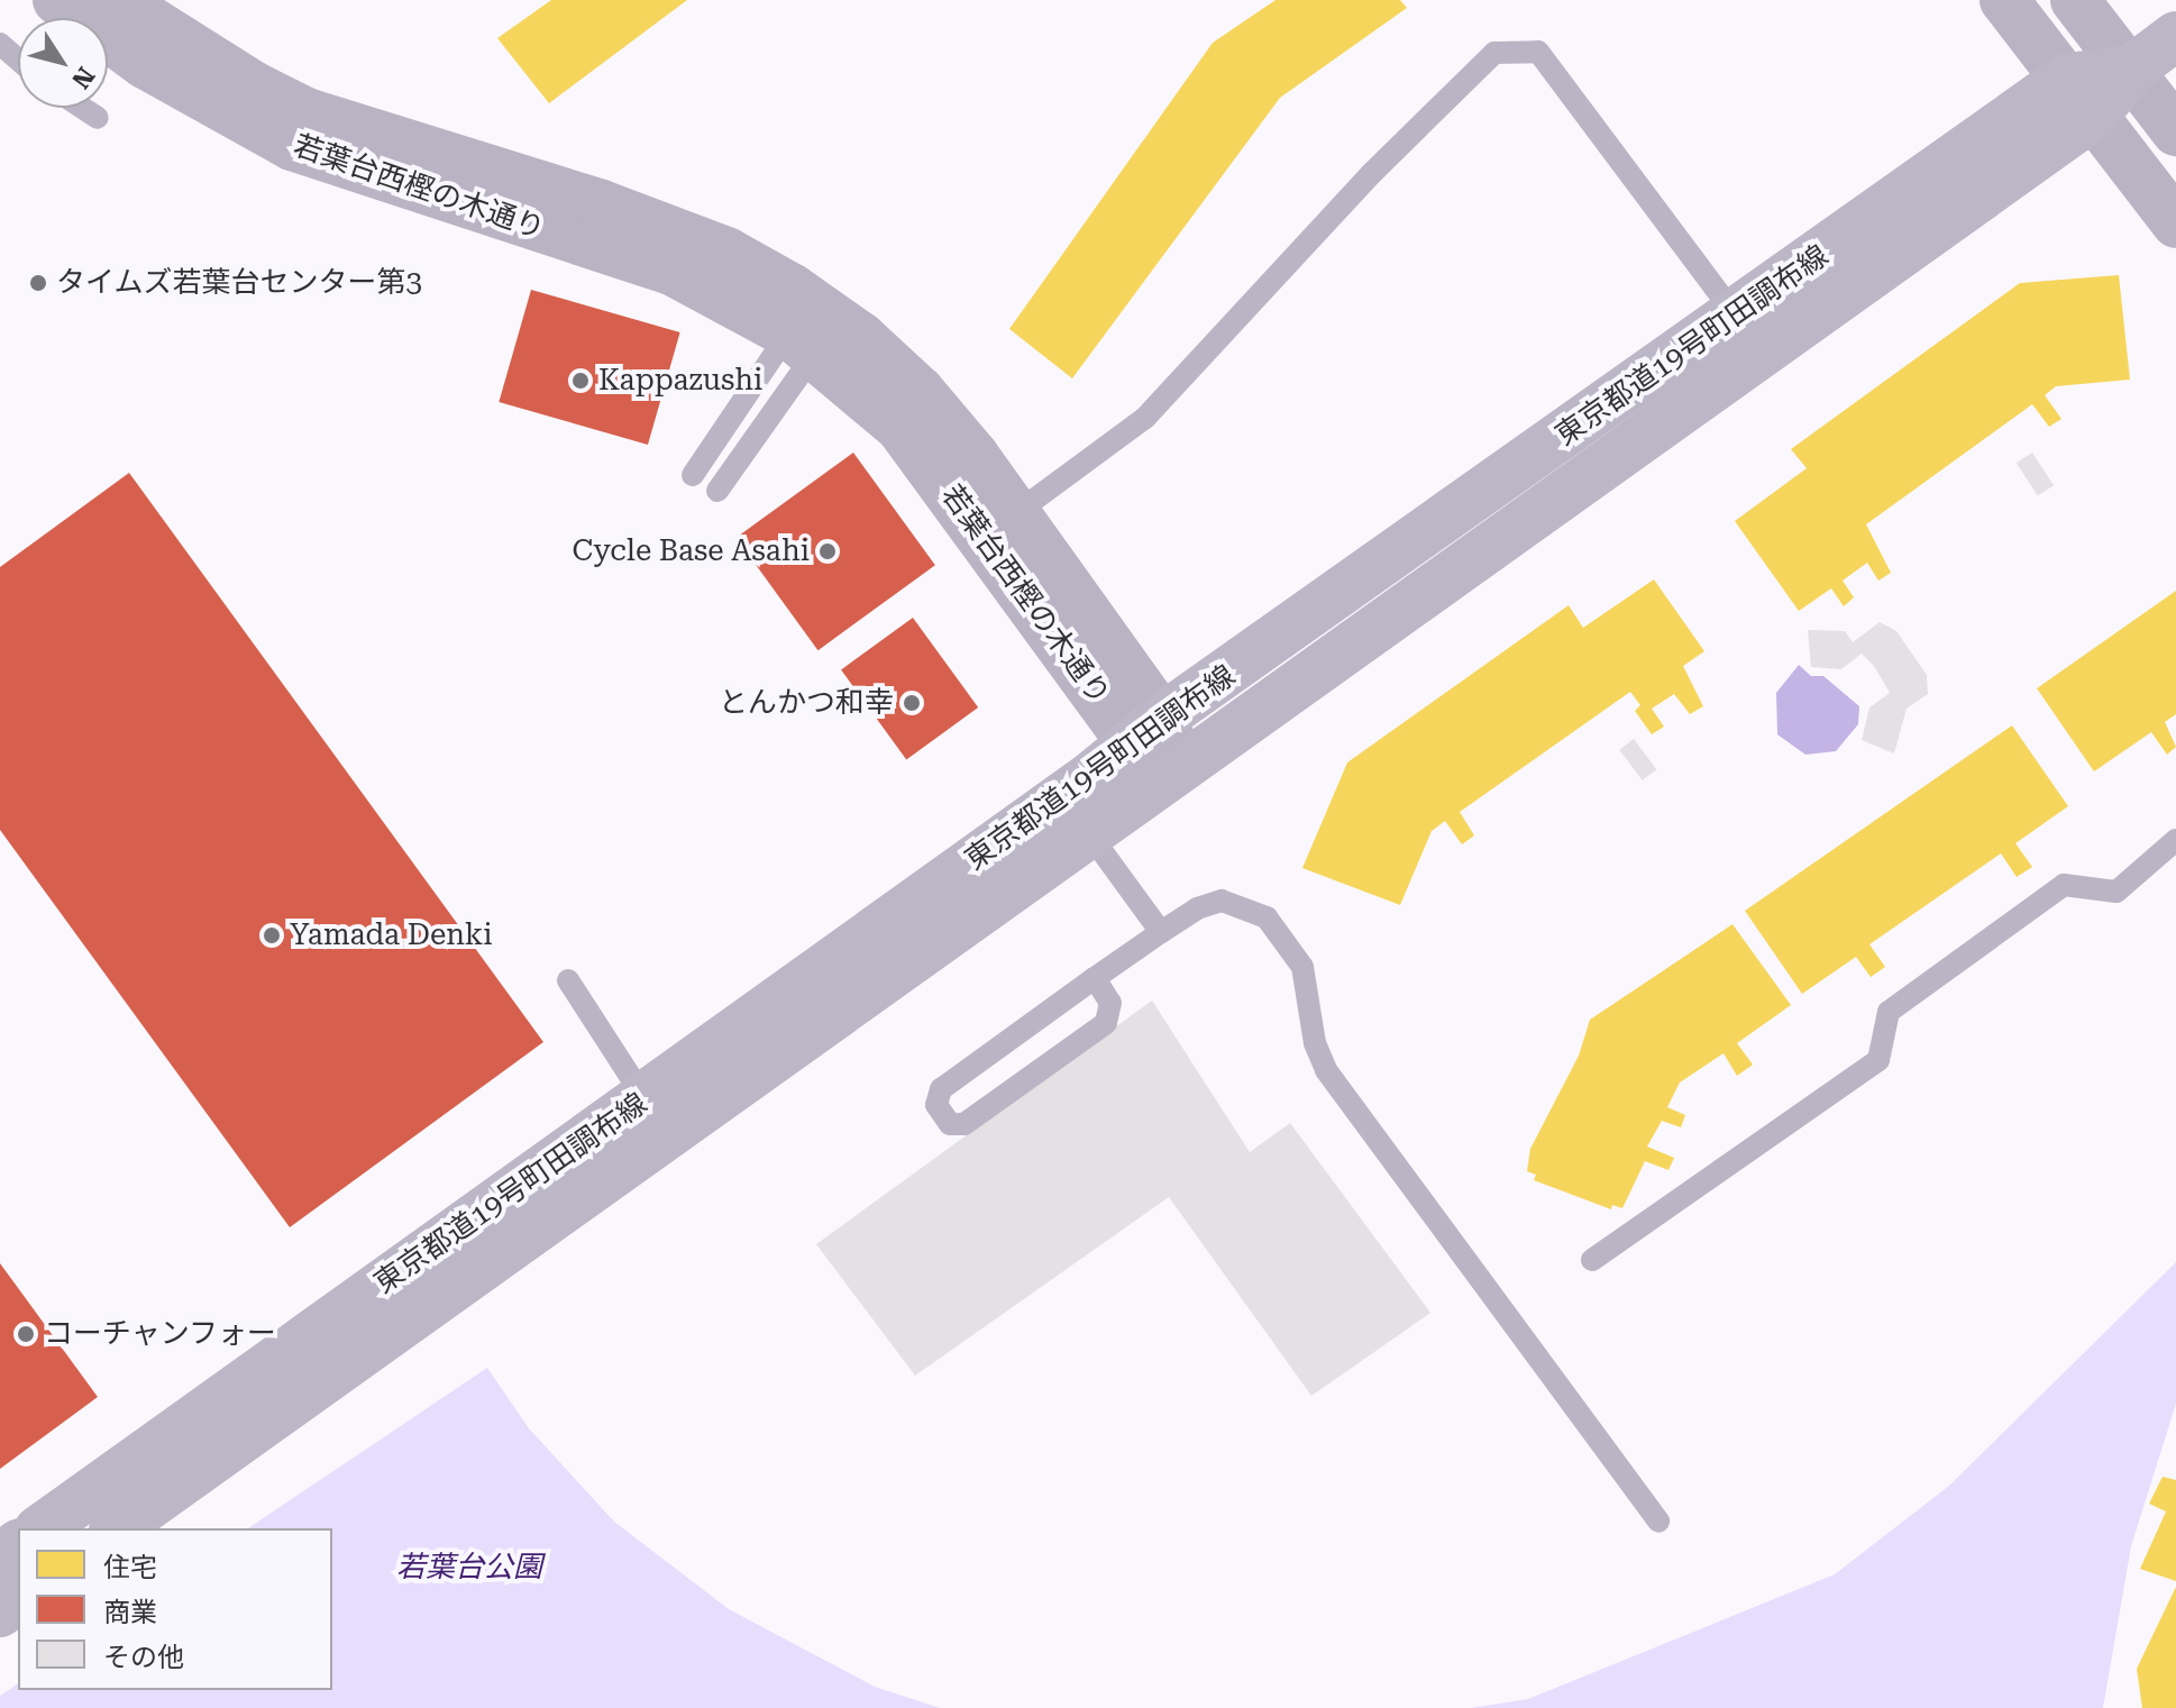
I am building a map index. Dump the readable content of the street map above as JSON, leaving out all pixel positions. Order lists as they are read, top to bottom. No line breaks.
{"streets":{"main road":["東京都道19号町田調布線"],"street":["若葉台西樫の木通り"]},"crossings":[["若葉台西樫の木通り","東京都道19号町田調布線"]],"parks":["若葉台公園"],"places":["タイムズ若葉台センター第3","Kappazushi","Cycle Base Asahi","とんかつ和幸","Yamada Denki","コーチャンフォー"],"legend":["住宅","商業","その他"],"north":"bottom right"}
